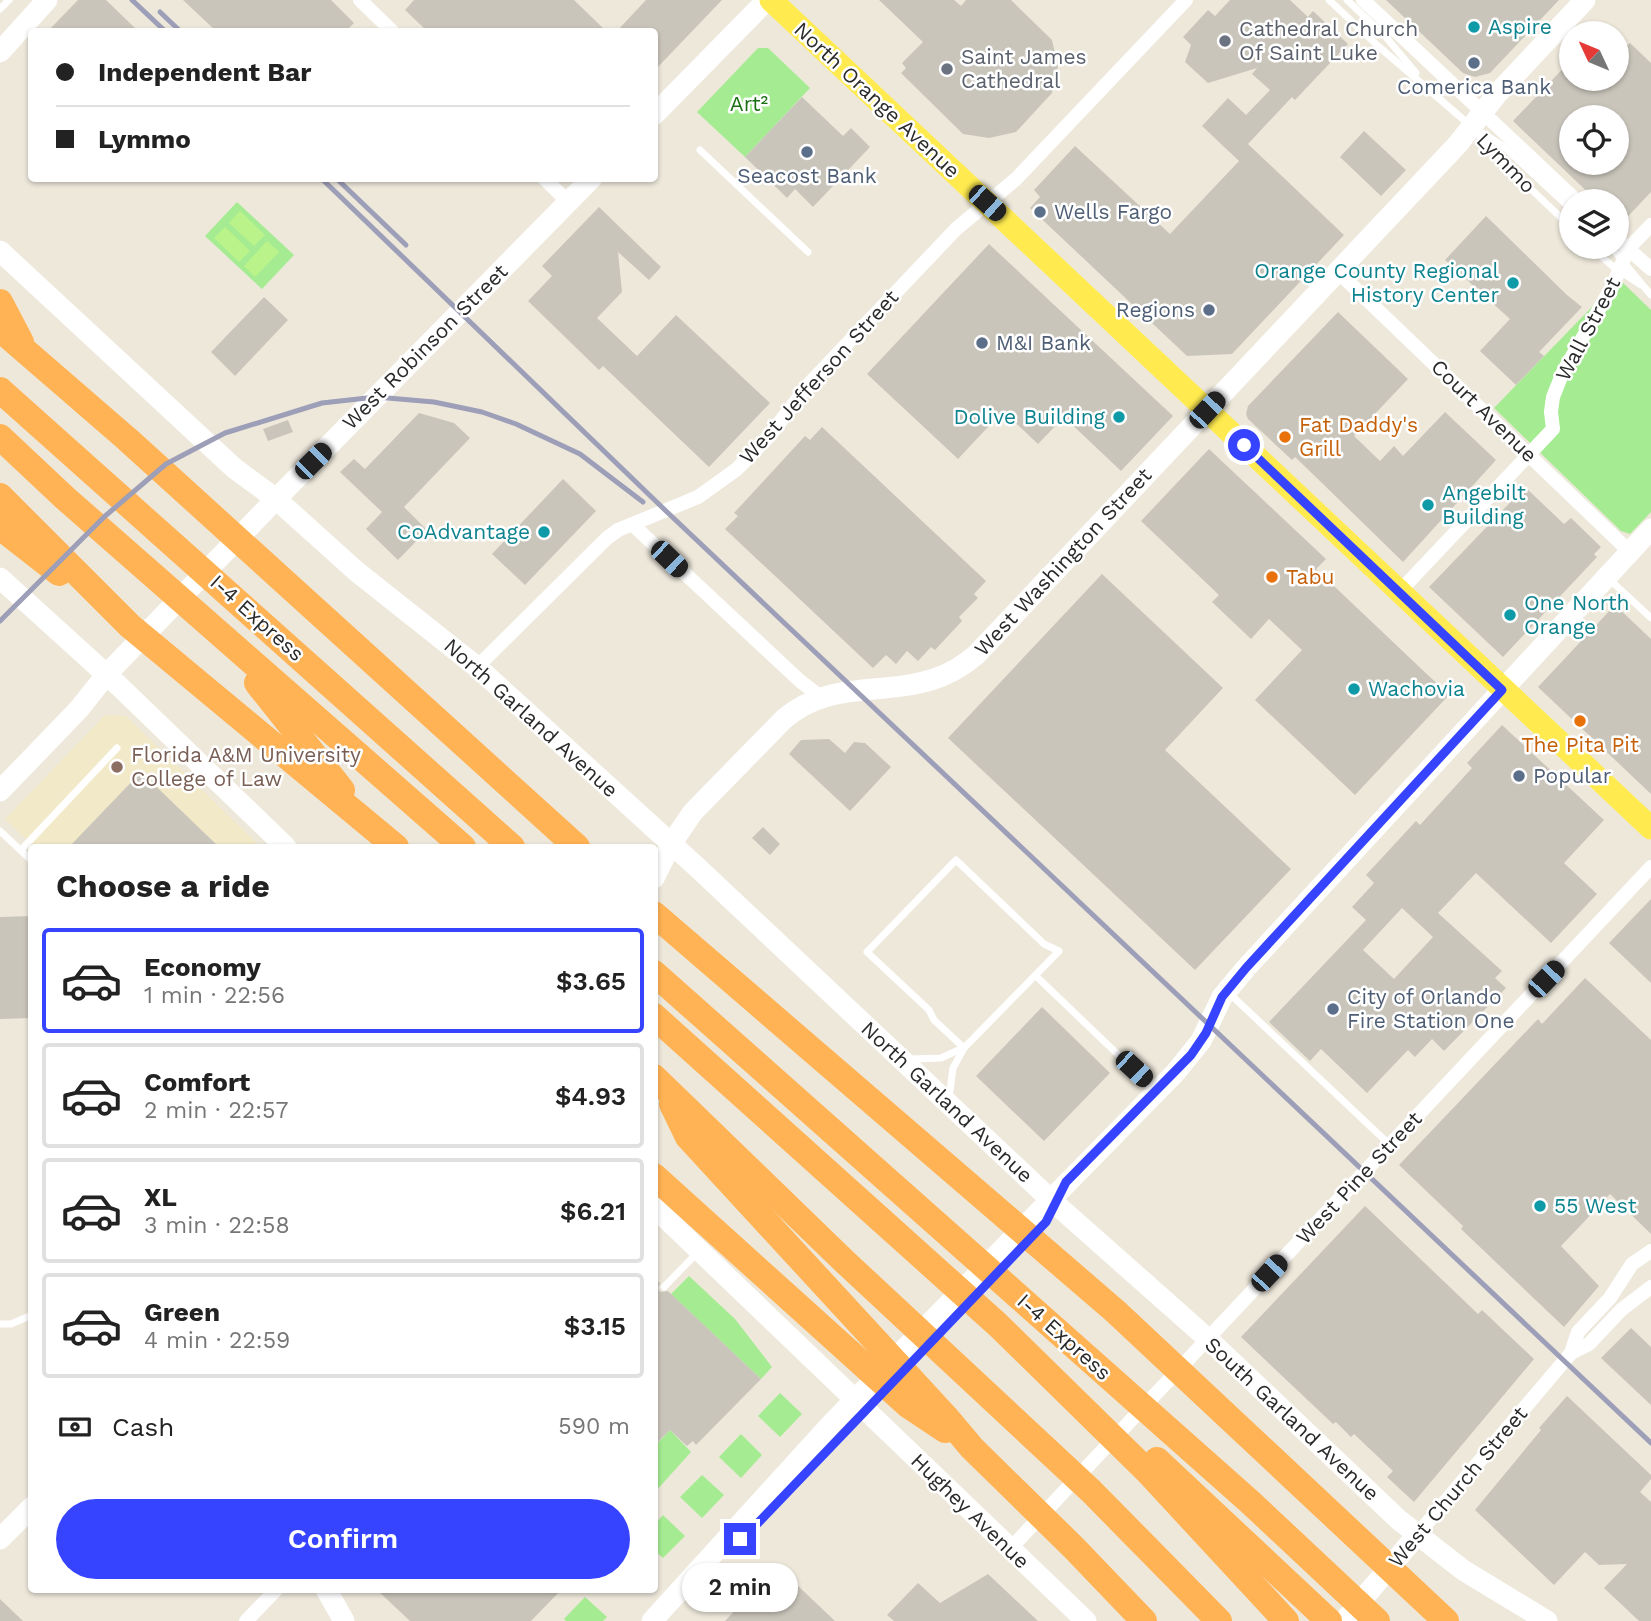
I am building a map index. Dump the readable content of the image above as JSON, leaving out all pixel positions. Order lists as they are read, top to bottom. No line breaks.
{"streets":{"highway":["I-4 Express"],"main road":["North Orange Avenue"],"street":["Wall Street","West Robinson Street","West Jefferson Street","Court Avenue","West Washington Street","North Garland Avenue","West Pine Street","South Garland Avenue","West Church Street","Hughey Avenue"],"lane":["Lymmo"]},"crossings":[["North Orange Avenue","Wall Street"],["North Orange Avenue","West Jefferson Street"],["North Orange Avenue","West Washington Street"],["Lymmo","West Washington Street"],["Wall Street","Court Avenue"],["West Robinson Street","North Garland Avenue"],["West Jefferson Street","North Garland Avenue"],["Court Avenue","West Washington Street"],["West Washington Street","North Garland Avenue"],["North Garland Avenue","South Garland Avenue"],["West Pine Street","South Garland Avenue"],["West Pine Street","Hughey Avenue"],["South Garland Avenue","West Church Street"]],"parks":["Art²"],"places":["Aspire","Cathedral Church Of Saint Luke","Comerica Bank","Saint James Cathedral","Seacost Bank","Wells Fargo","Orange County Regional History Center","Regions","M&I Bank","Dolive Building","Fat Daddy's Grill","Angebilt Building","CoAdvantage","Tabu","One North Orange","Wachovia","The Pita Pit","Florida A&M University College of Law","Popular","City of Orlando Fire Station One","55 West"],"north":"top left","page":{"banner":["Independent Bar","Lymmo"],"heading":"Choose a ride","list":[{"name":"Economy","note":"1 min · 22:56","value":"$3.65"},{"name":"Comfort","note":"2 min · 22:57","value":"$4.93"},{"name":"XL","note":"3 min · 22:58","value":"$6.21"},{"name":"Green","note":"4 min · 22:59","value":"$3.15"}],"pay":["Cash","590 m"],"buttons":"Confirm","bubble":"2 min"}}
